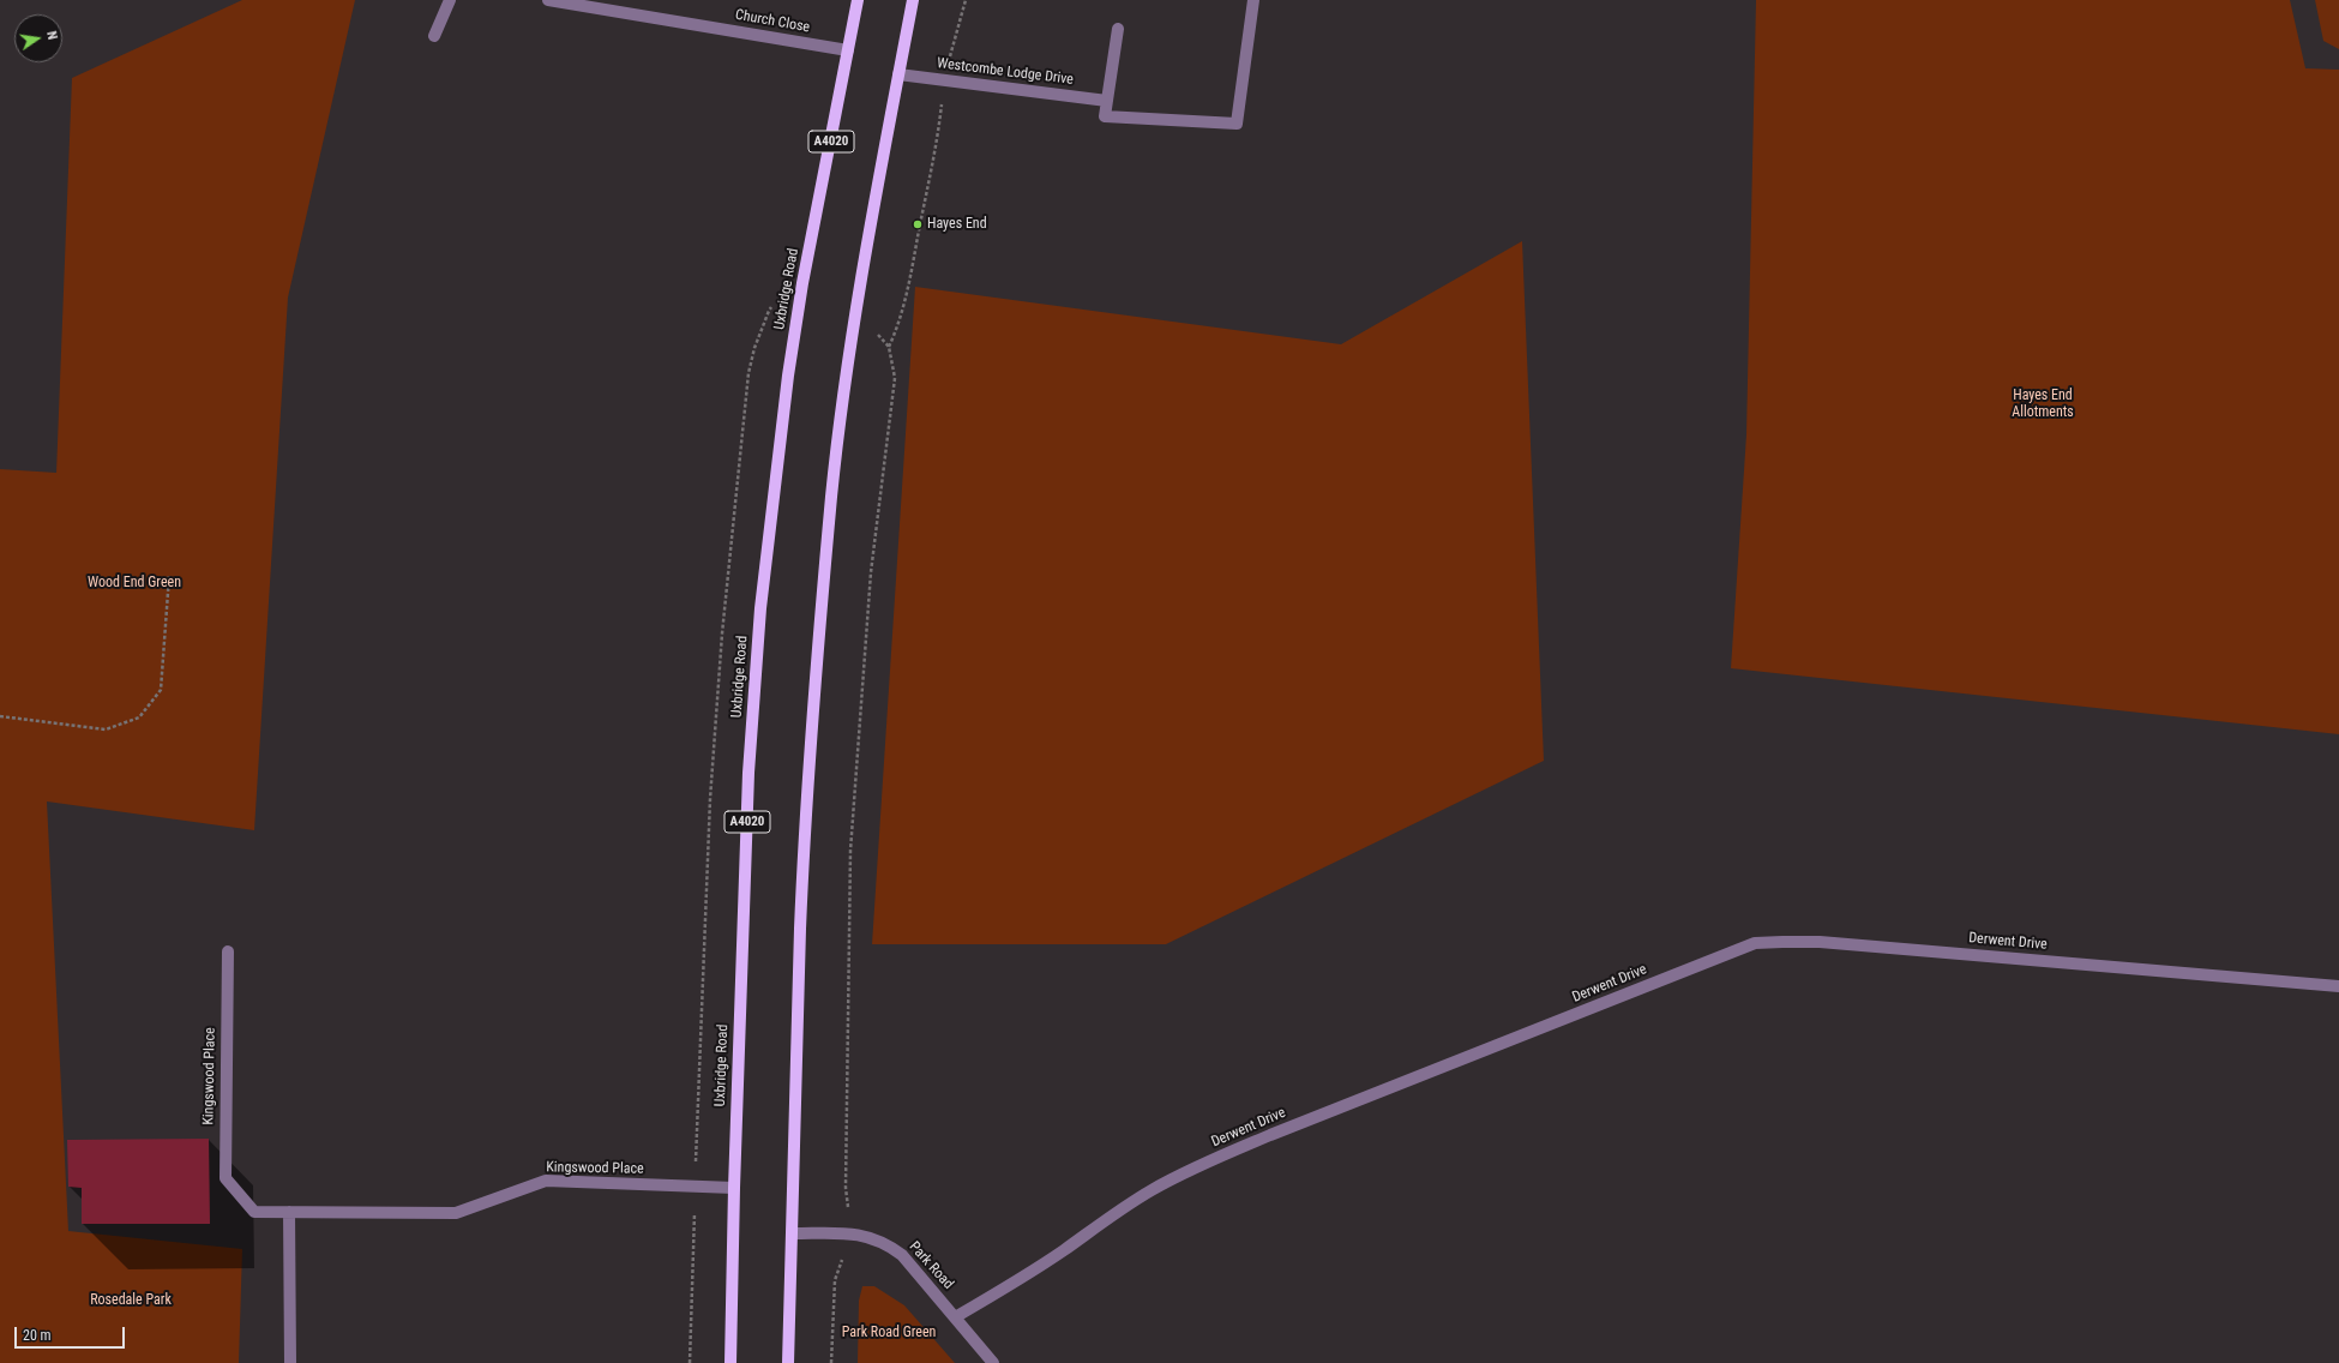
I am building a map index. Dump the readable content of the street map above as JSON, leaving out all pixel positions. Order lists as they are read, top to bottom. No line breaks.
{"streets":{"main road":["A4020","Uxbridge Road"],"street":["Church Close","Westcombe Lodge Drive","Derwent Drive","Kingswood Place","Park Road"]},"crossings":[["Church Close","Uxbridge Road"],["Uxbridge Road","Kingswood Place"],["Derwent Drive","Park Road"]],"parks":["Hayes End Allotments","Wood End Green","Rosedale Park","Park Road Green"],"places":["Hayes End"],"scale_bar":"20 m","north":"right"}
